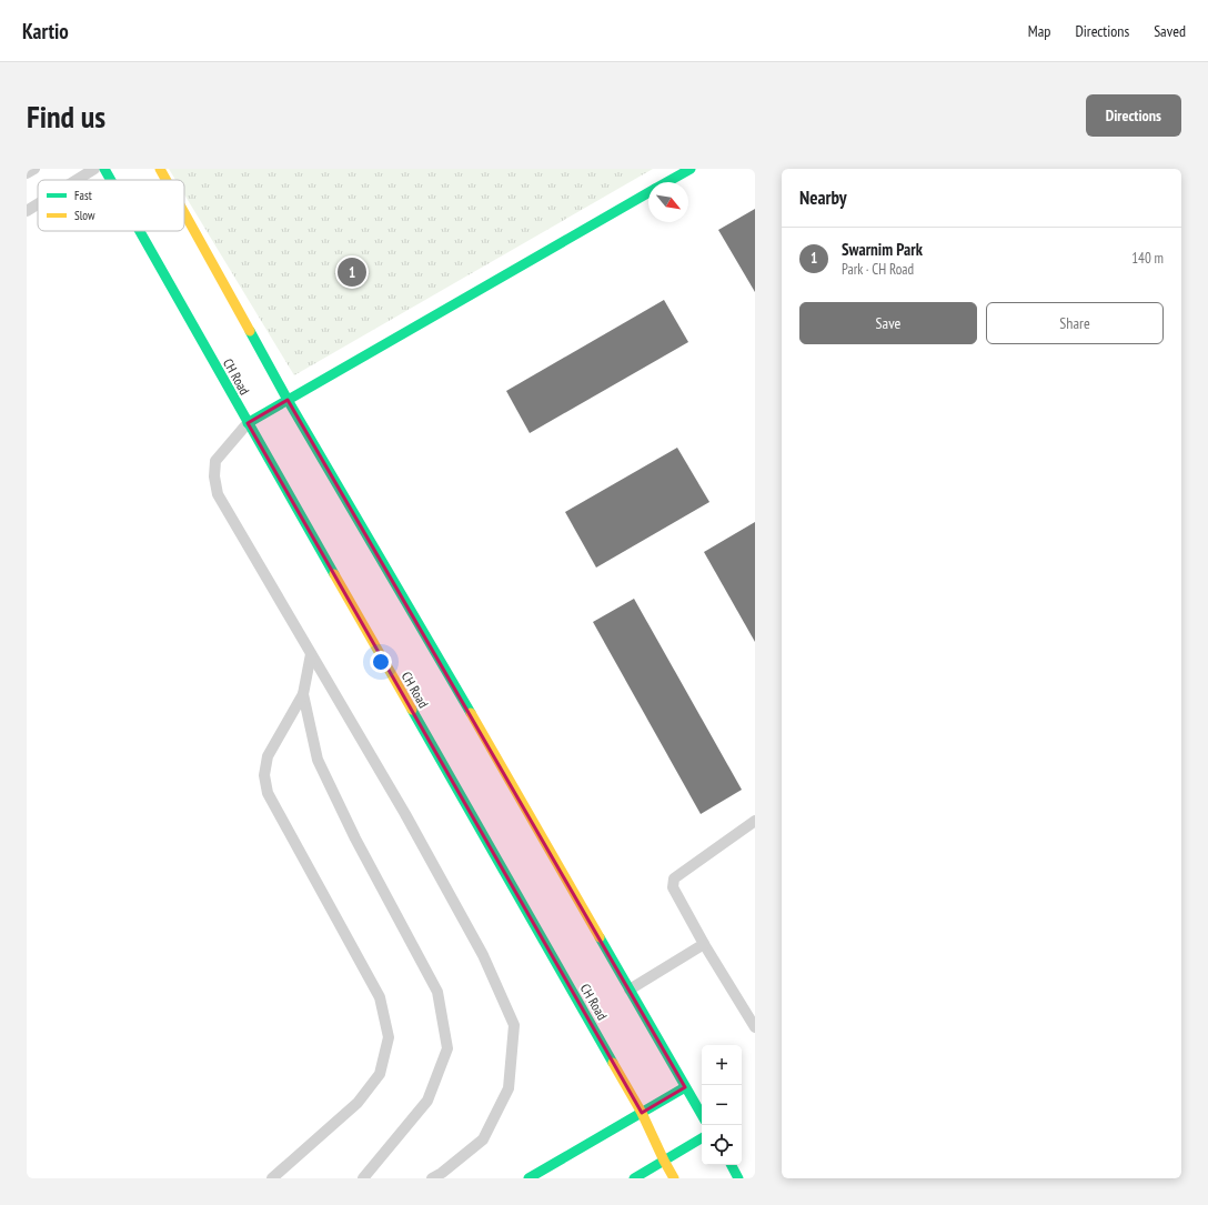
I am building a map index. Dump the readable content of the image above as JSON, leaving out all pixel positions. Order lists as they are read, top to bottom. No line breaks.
{"streets":{"street":["CH Road"]},"legend":["Fast","Slow"],"north":"bottom right","page":{"header":"Kartio","nav":["Map","Directions","Saved"],"buttons":["Directions",["Save","Share"]],"title":"Find us","heading":"Nearby","list":[{"mark":"1","name":"Swarnim Park","note":"Park · CH Road","value":"140 m"}],"pins":"1","map_buttons":["+","−"]}}
